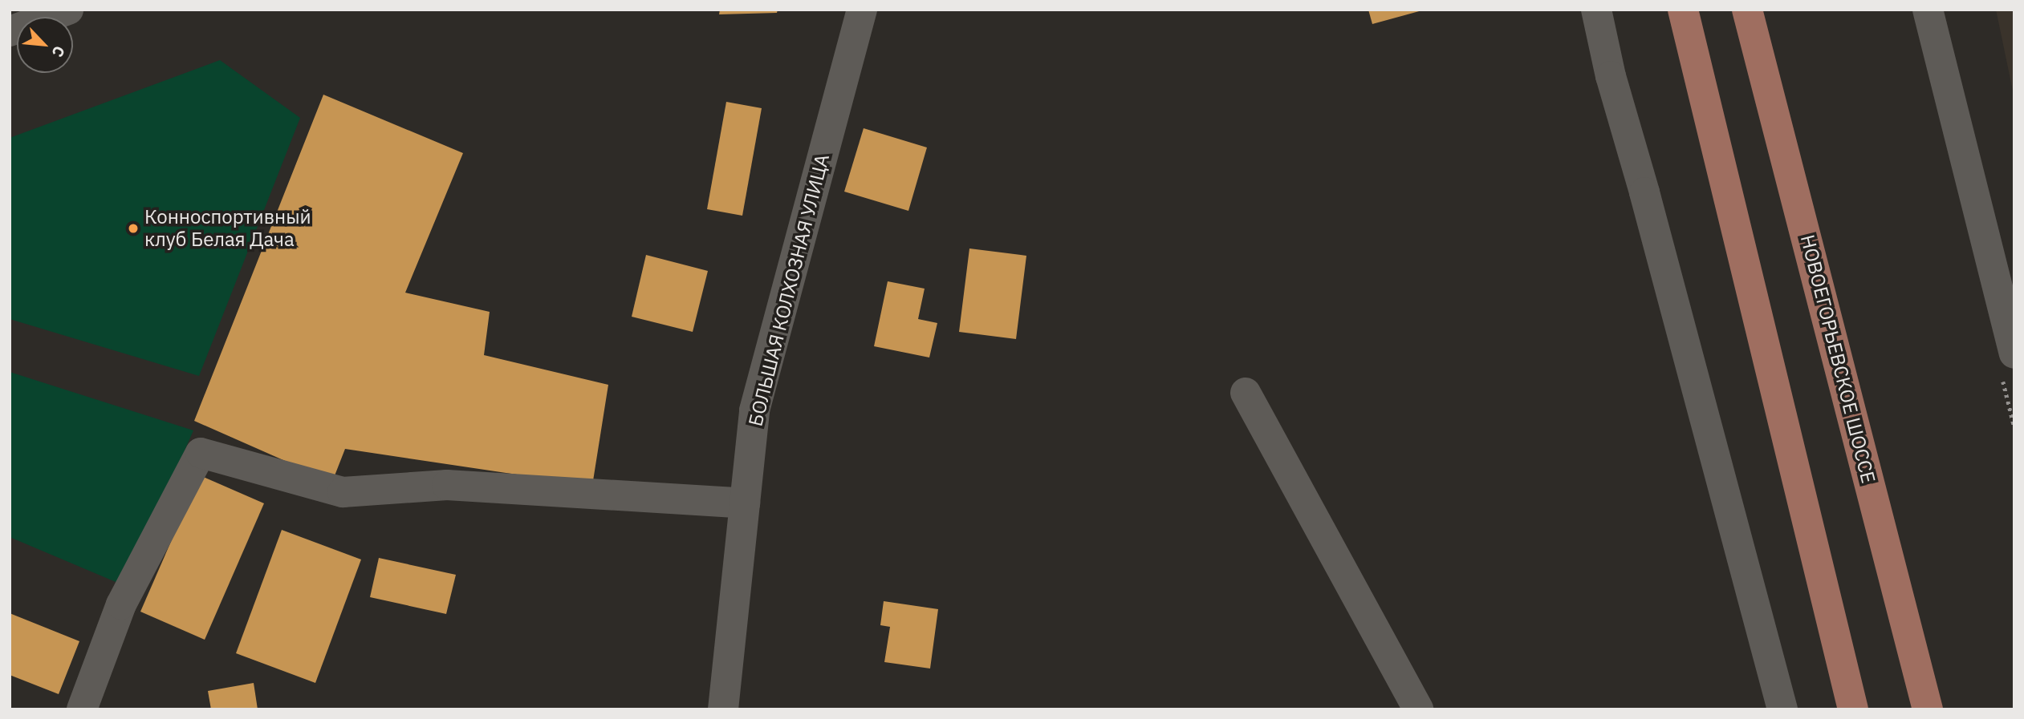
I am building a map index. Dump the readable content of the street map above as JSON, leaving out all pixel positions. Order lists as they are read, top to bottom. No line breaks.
{"streets":{"main road":["НОВОЕГОРЬЕВСКОЕ ШОССЕ"],"street":["БОЛЬШАЯ КОЛХОЗНАЯ УЛИЦА"]},"places":["Конноспортивный клуб Белая Дача"],"north":"bottom right"}
